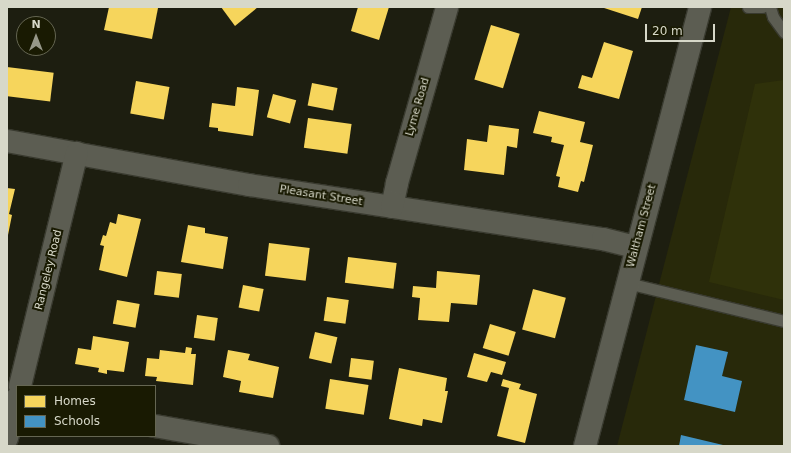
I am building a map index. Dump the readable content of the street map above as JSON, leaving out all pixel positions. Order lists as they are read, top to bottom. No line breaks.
{"streets":{"street":["Lyme Road","Pleasant Street","Waltham Street","Rangeley Road"]},"crossings":[["Lyme Road","Pleasant Street"],["Pleasant Street","Waltham Street"],["Pleasant Street","Rangeley Road"]],"legend":["Homes","Schools"],"scale_bar":"20 m","north":"top"}
